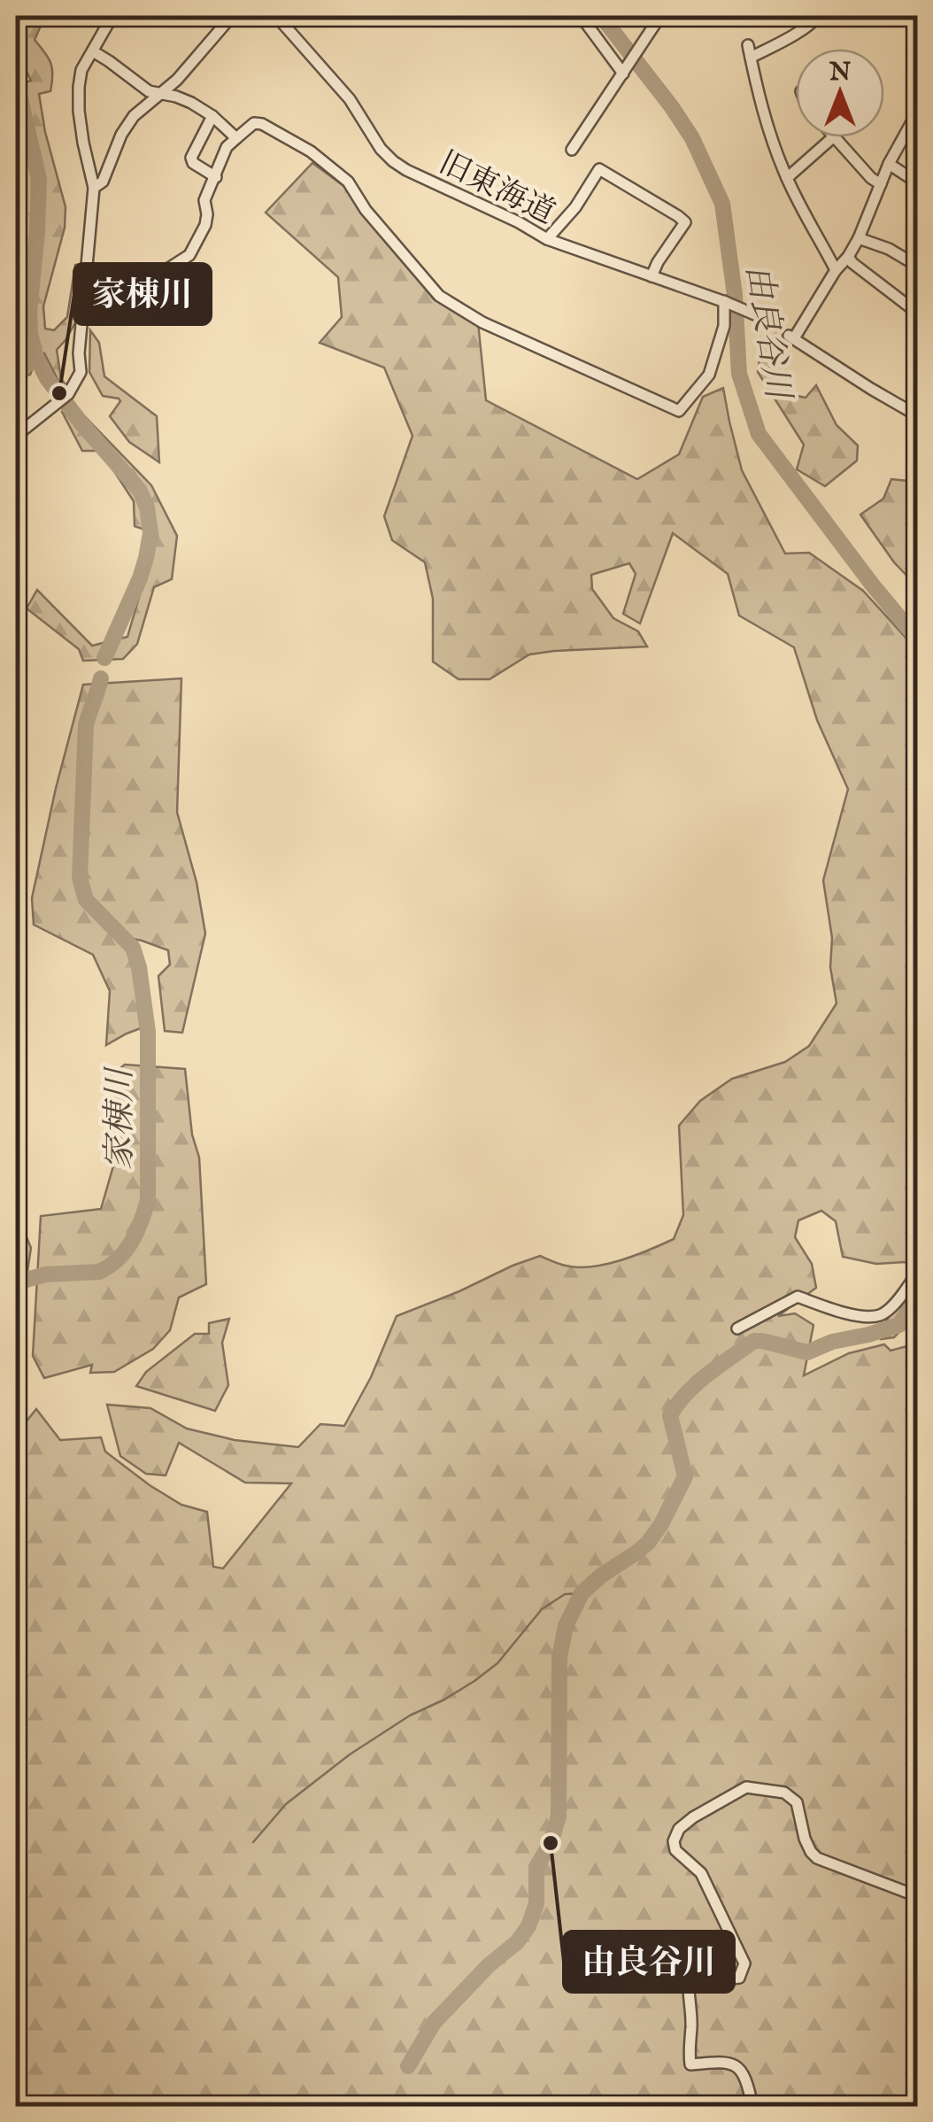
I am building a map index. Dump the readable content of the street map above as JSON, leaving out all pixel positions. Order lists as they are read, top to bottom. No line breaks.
{"streets":{"street":["旧東海道"]},"water":["由良谷川","家棟川"],"places":["家棟川","由良谷川"],"north":"top"}
